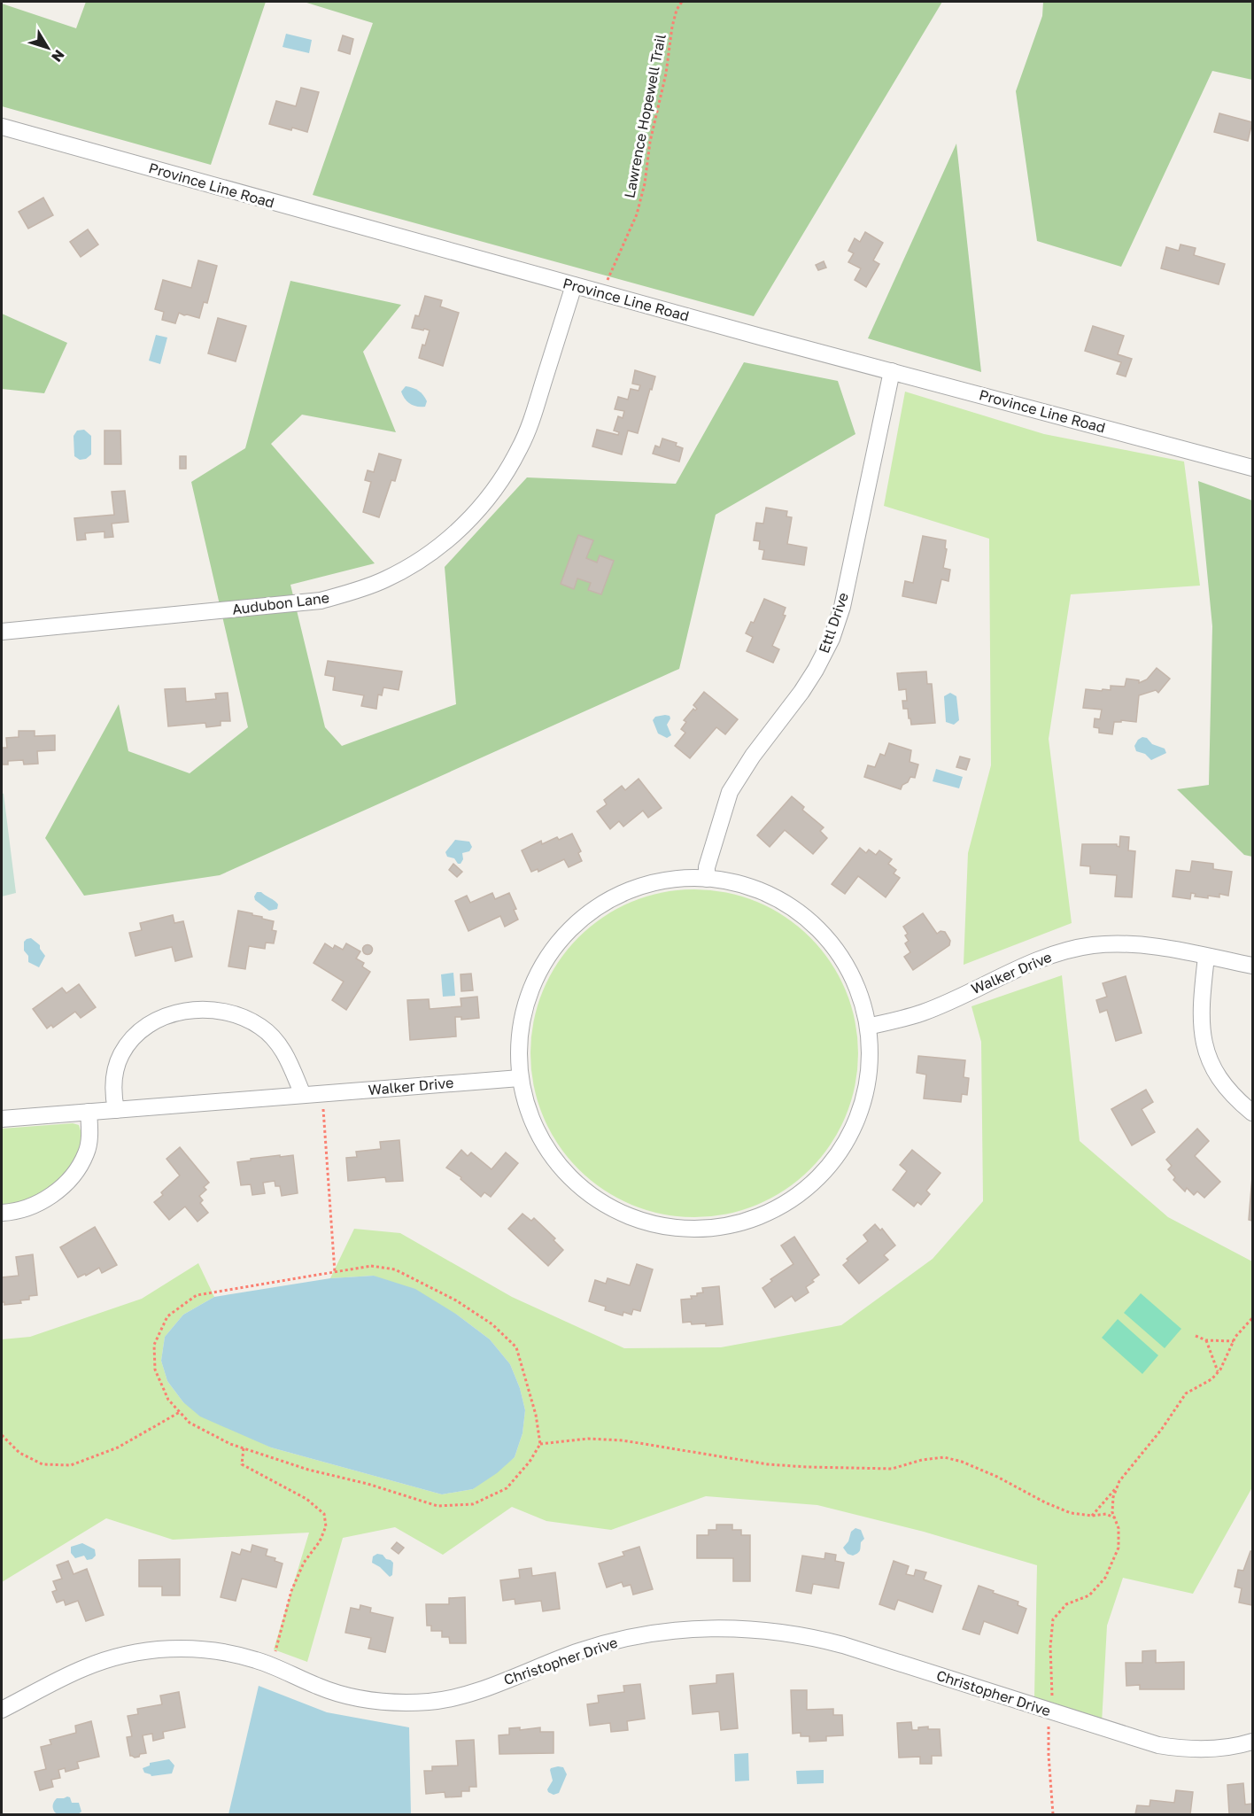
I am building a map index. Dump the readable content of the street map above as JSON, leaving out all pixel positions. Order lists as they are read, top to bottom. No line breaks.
{"streets":{"street":["Province Line Road","Audubon Lane","Ettl Drive","Walker Drive","Christopher Drive"],"path":["Lawrence Hopewell Trail"]},"crossings":[["Lawrence Hopewell Trail","Province Line Road"],["Province Line Road","Audubon Lane"],["Province Line Road","Ettl Drive"]],"north":"bottom right"}
